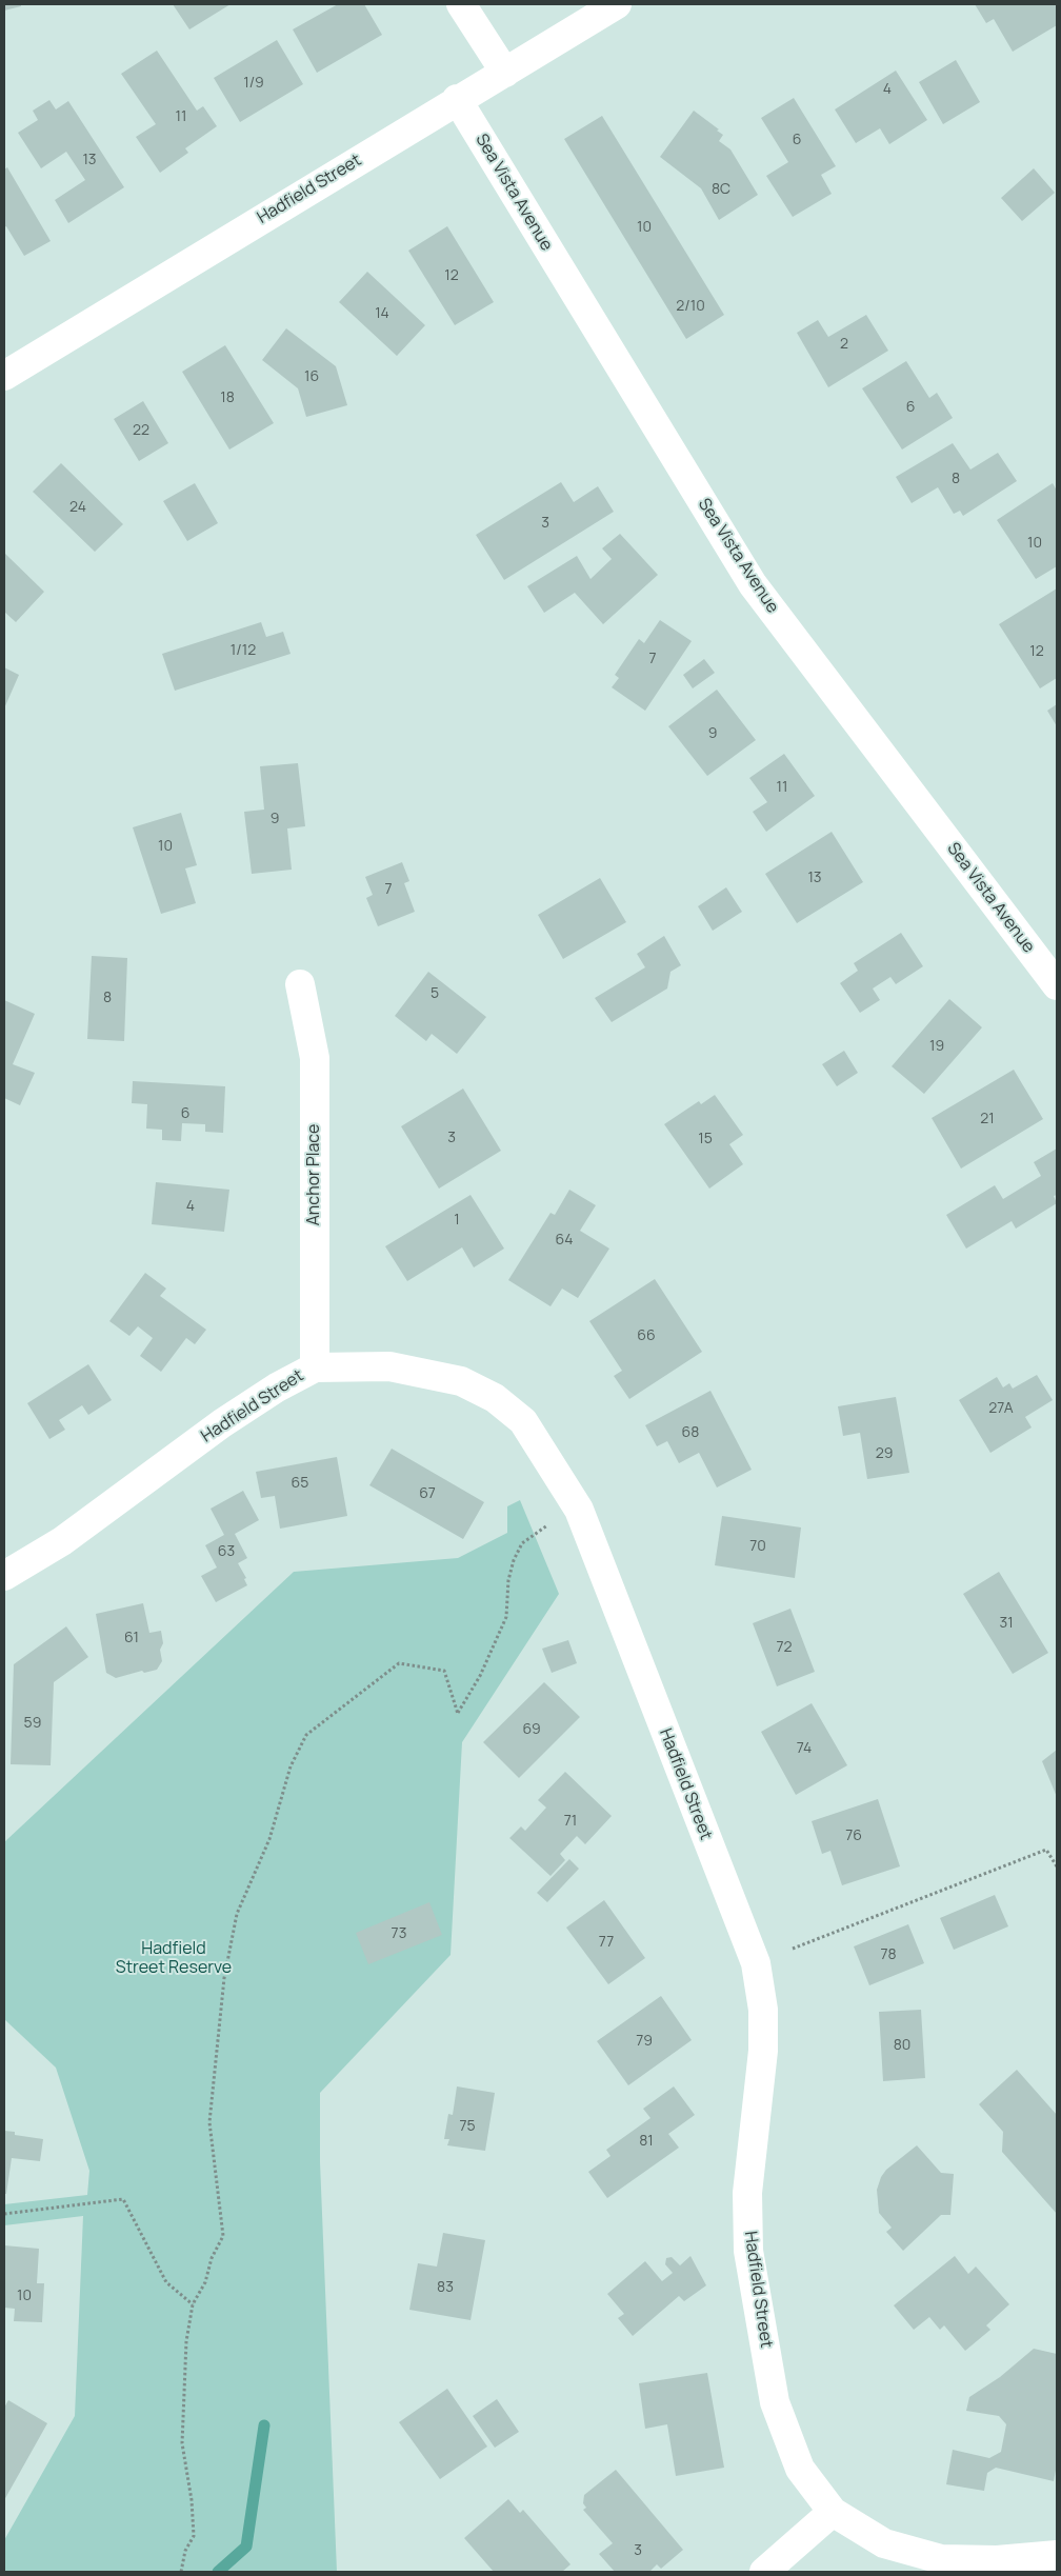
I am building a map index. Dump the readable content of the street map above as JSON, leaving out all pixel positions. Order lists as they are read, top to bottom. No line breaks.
{"streets":{"street":["Hadfield Street","Sea Vista Avenue","Anchor Place"]},"crossings":[["Hadfield Street","Sea Vista Avenue"],["Hadfield Street","Anchor Place"]],"parks":["Hadfield Street Reserve"],"house_numbers":["1/9","4","11","6","13","8C","10","12","2/10","14","2","16","18","6","22","8","24","3","10","1/12","12","7","9","11","9","10","13","7","5","8","19","6","21","3","15","4","1","64","66","27A","68","29","65","67","70","63","31","61","72","59","69","74","71","76","73","77","78","79","80","75","81","83","10","3"]}
